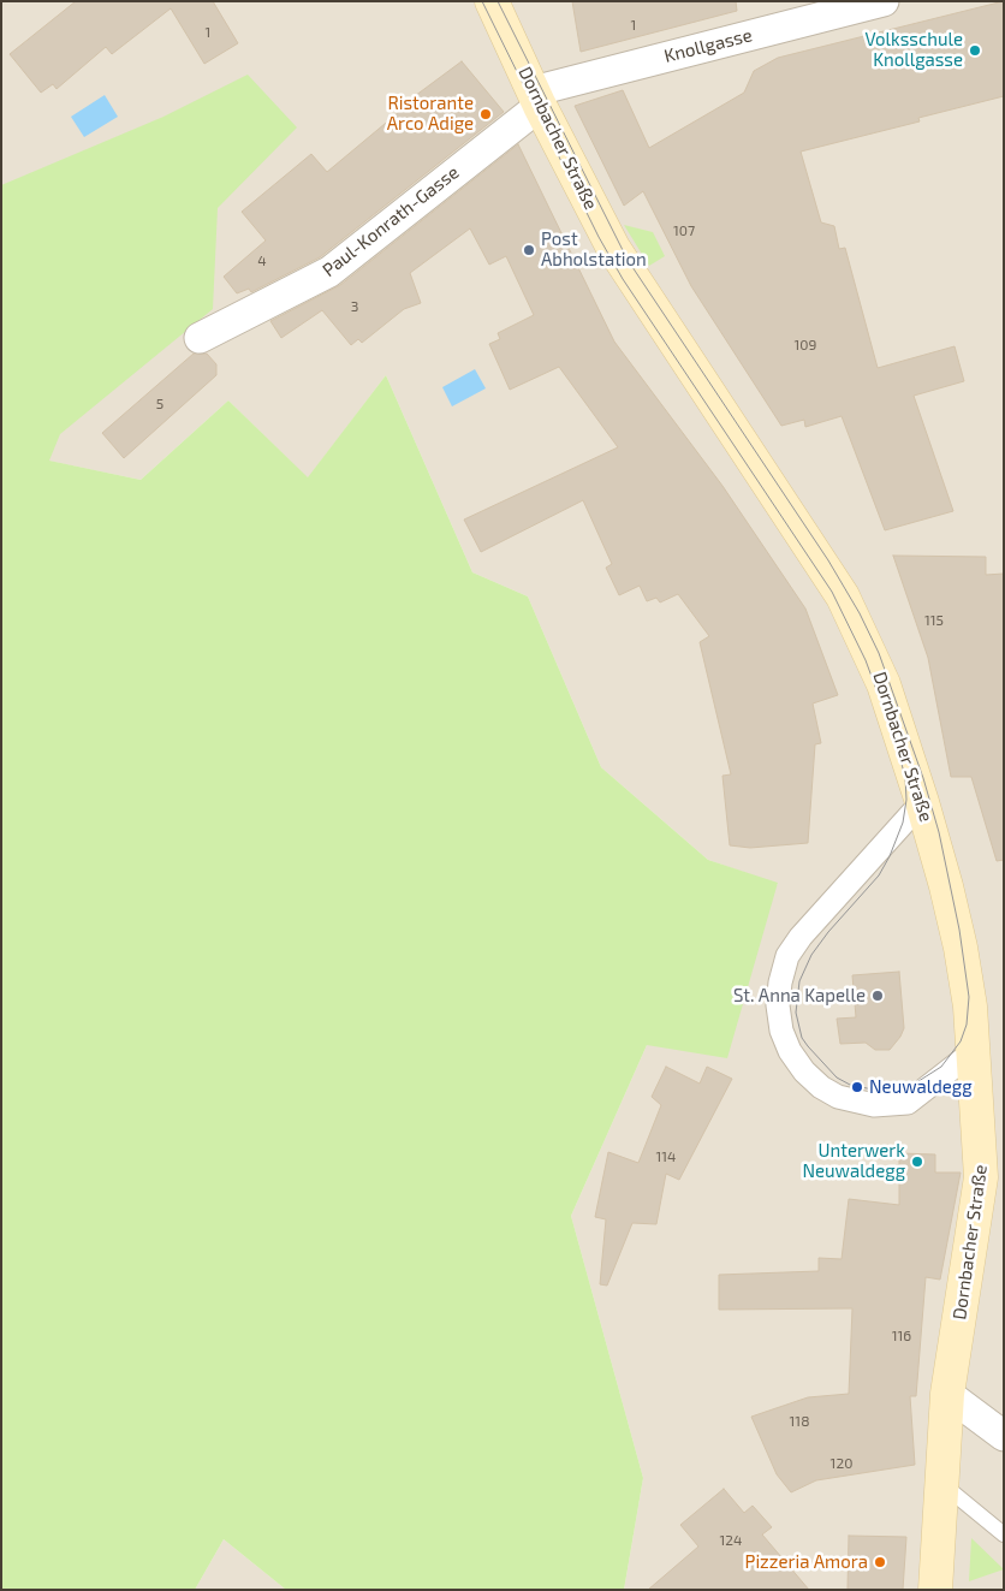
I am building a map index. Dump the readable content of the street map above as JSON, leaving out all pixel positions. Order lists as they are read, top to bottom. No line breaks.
{"streets":{"main road":["Dornbacher Straße"],"street":["Knollgasse","Paul-Konrath-Gasse"]},"crossings":[["Knollgasse","Dornbacher Straße"],["Knollgasse","Paul-Konrath-Gasse"],["Dornbacher Straße","Paul-Konrath-Gasse"]],"places":["Volksschule Knollgasse","Ristorante Arco Adige","Post Abholstation","St. Anna Kapelle","Neuwaldegg","Unterwerk Neuwaldegg","Pizzeria Amora"],"house_numbers":["1","1","107","4","3","109","5","115","114","116","118","120","124"]}
